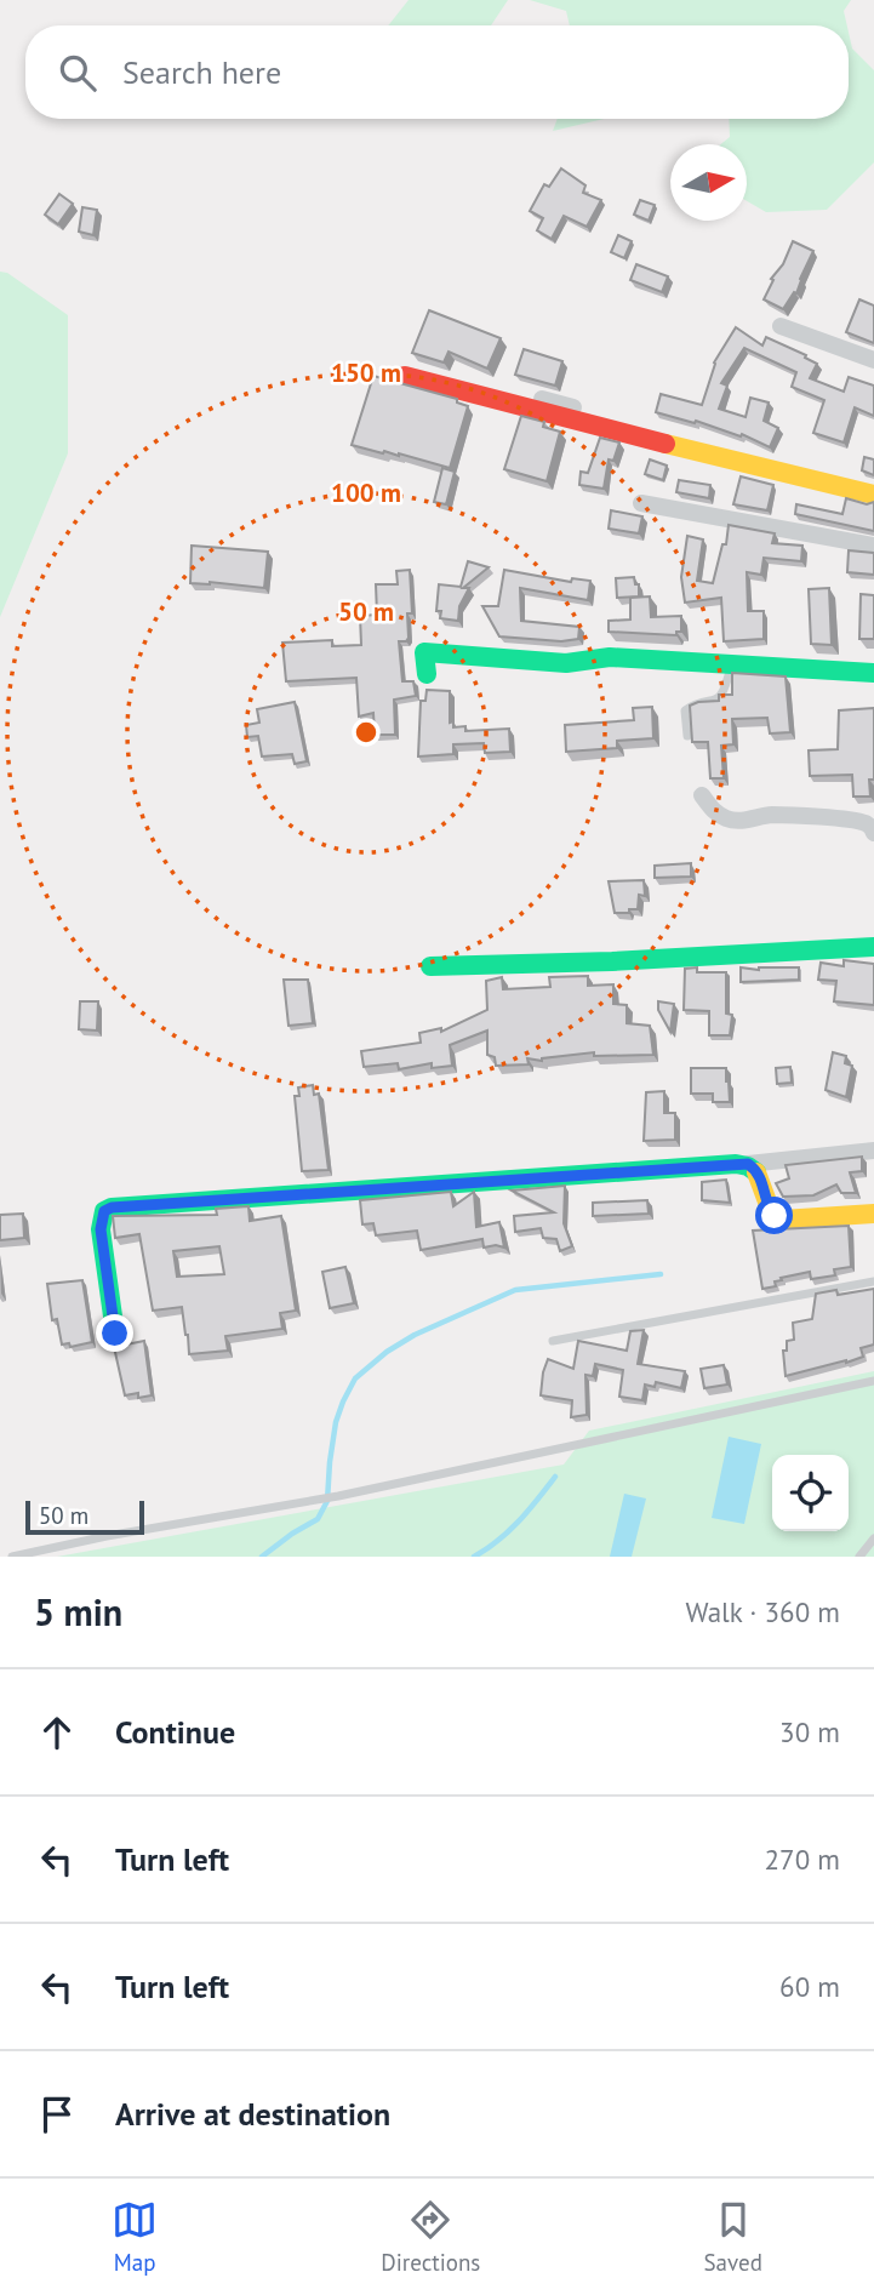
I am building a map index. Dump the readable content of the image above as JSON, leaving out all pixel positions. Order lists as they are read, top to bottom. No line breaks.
{"scale_bar":"50 m","north":"right","page":{"search":"Search here","scale":"50 m","heading":["5 min","Walk · 360 m"],"list":[["Continue","30 m"],["Turn left","270 m"],["Turn left","60 m"],"Arrive at destination"],"nav":["Map","Directions","Saved"]},"rings":["150 m","100 m","50 m"]}
